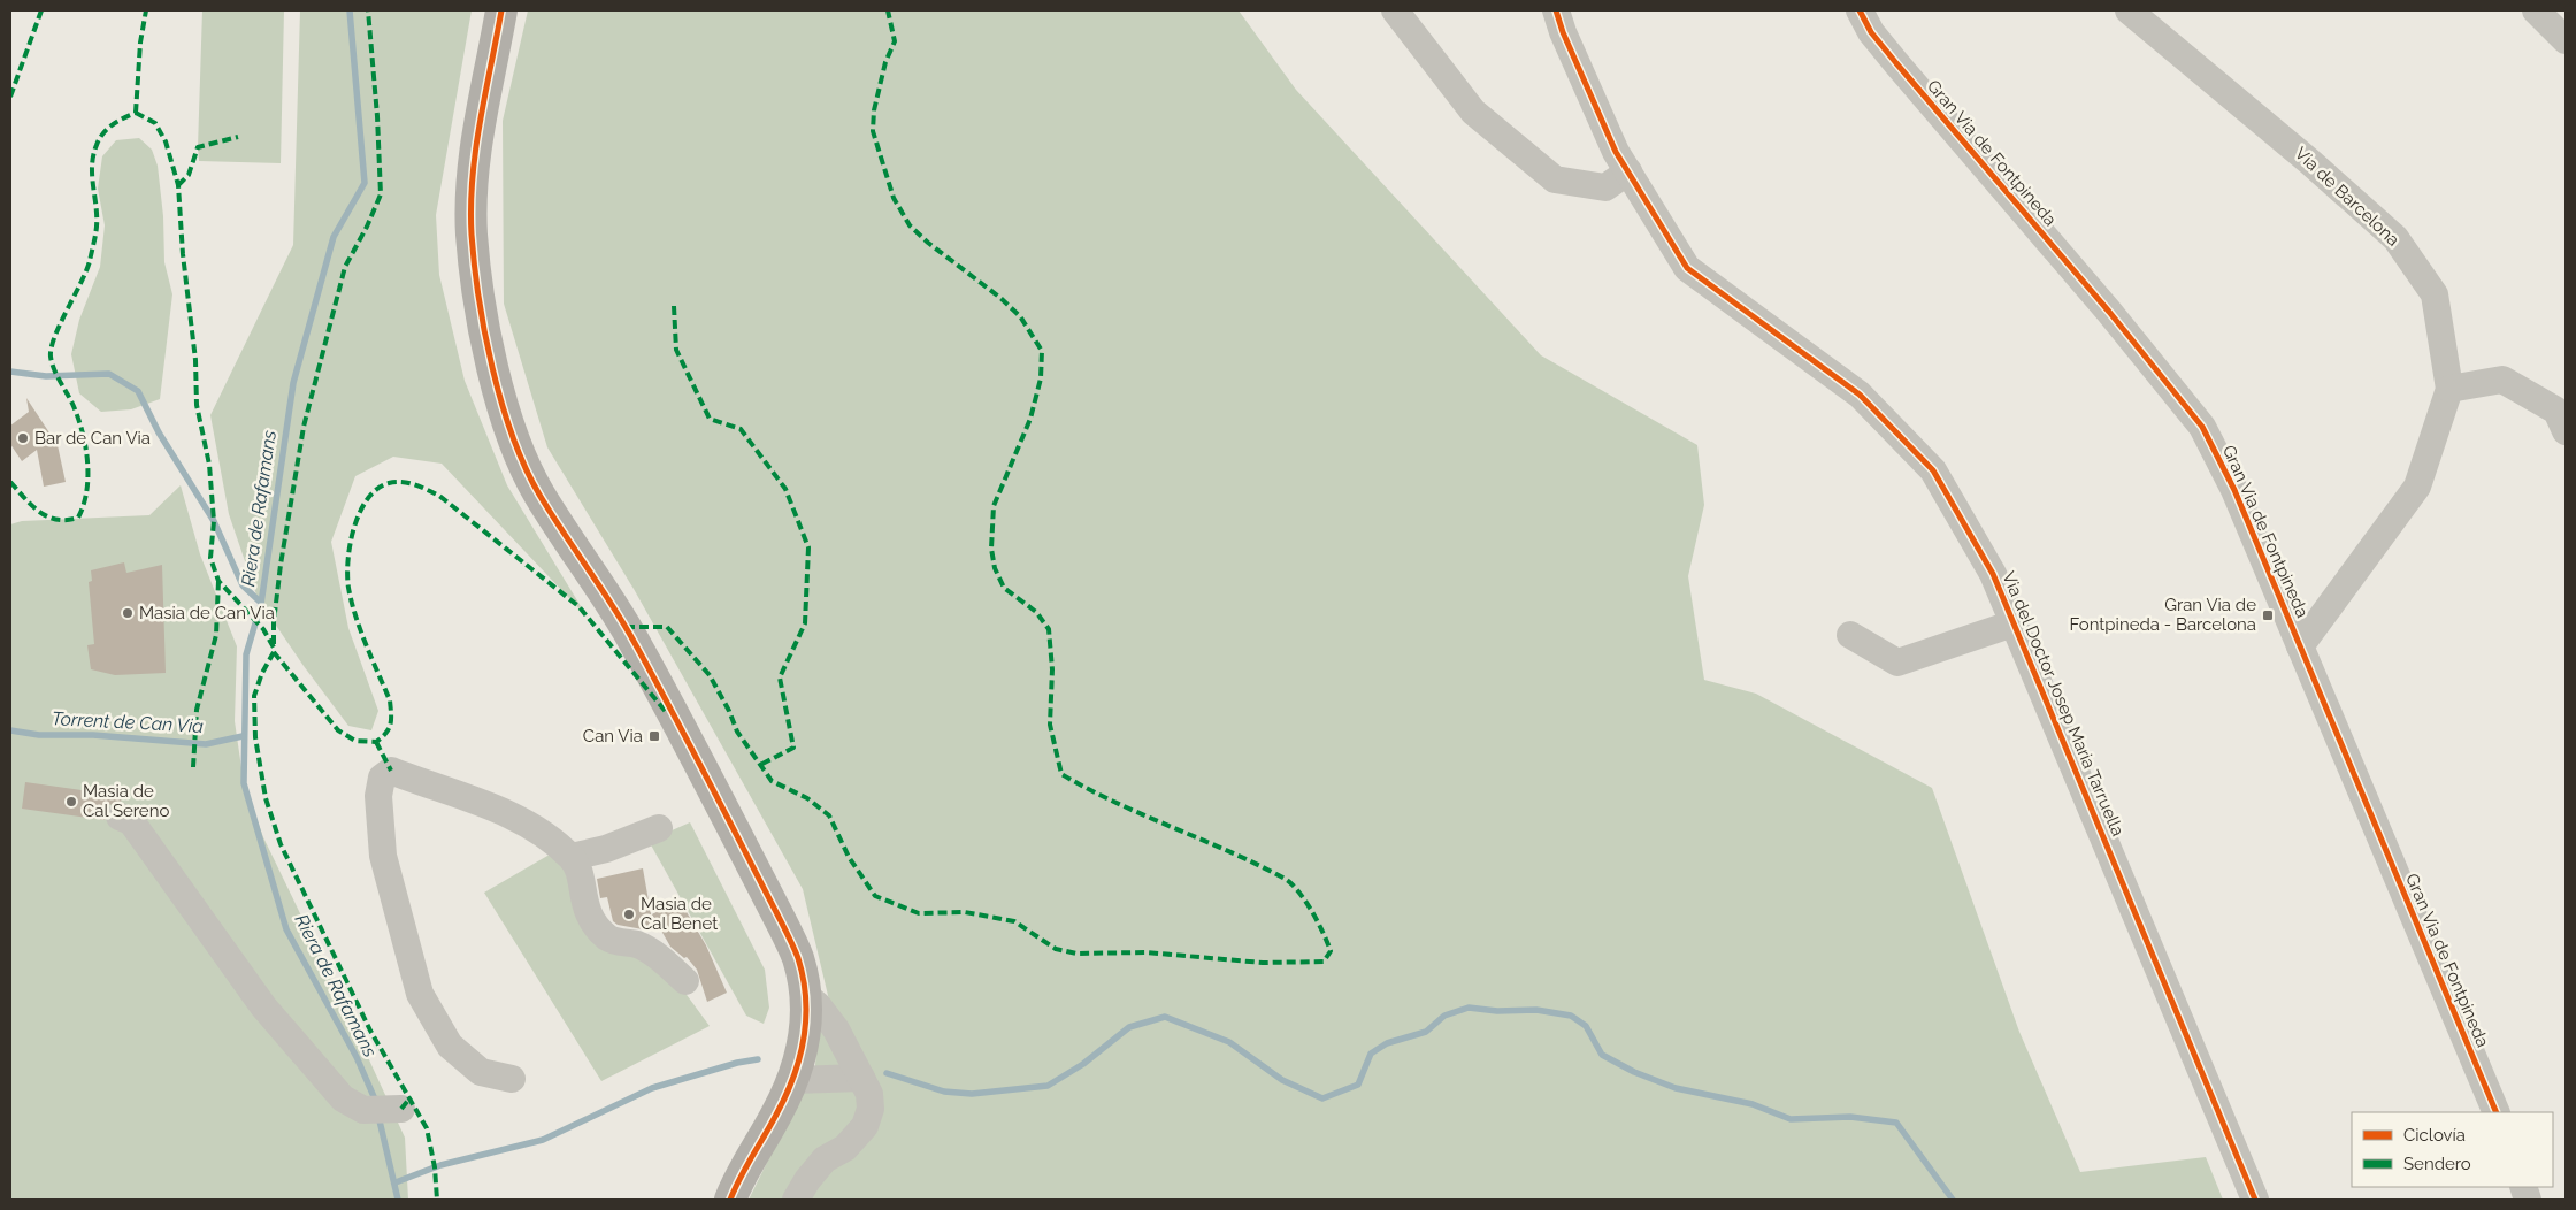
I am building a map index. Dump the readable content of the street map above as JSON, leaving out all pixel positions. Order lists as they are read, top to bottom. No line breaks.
{"streets":{"street":["Gran Via de Fontpineda","Via de Barcelona","Via del Doctor Josep Maria Tarruella"]},"crossings":[["Gran Via de Fontpineda","Via de Barcelona"]],"water":["Riera de Rafamans","Torrent de Can Via"],"places":{"other":["Bar de Can Via","Masia de Can Via","Masia de Cal Sereno","Masia de Cal Benet"],"transit":["Gran Via de Fontpineda - Barcelona","Can Via"]},"legend":["Ciclovía","Sendero"]}
